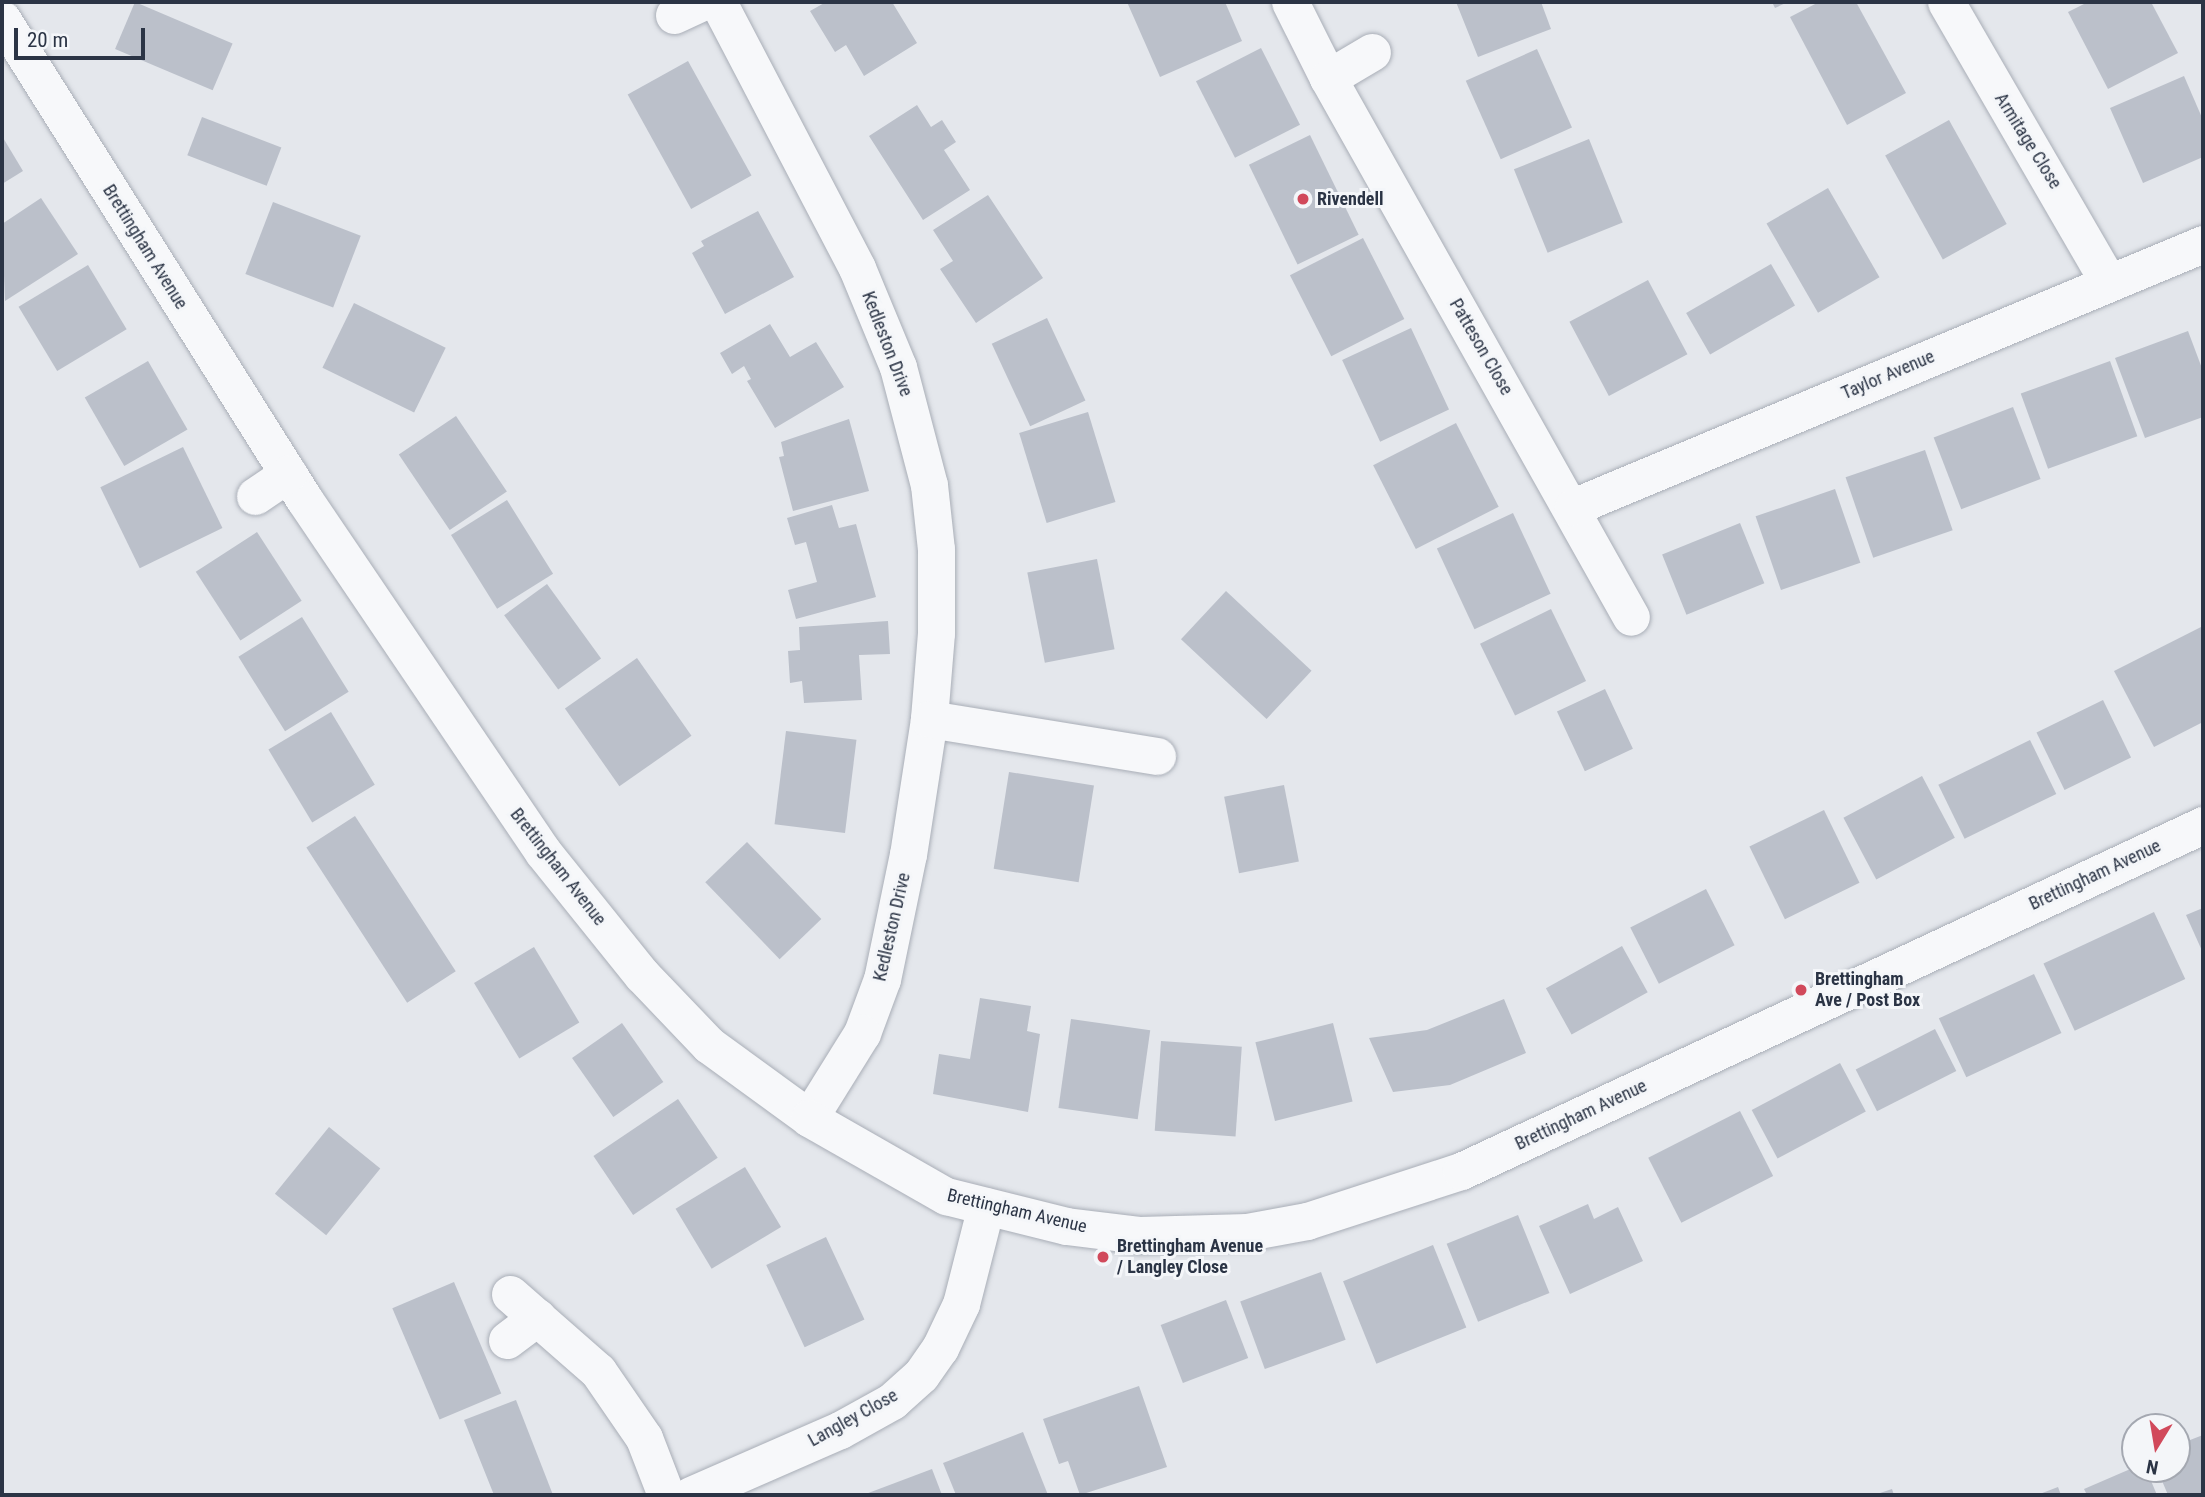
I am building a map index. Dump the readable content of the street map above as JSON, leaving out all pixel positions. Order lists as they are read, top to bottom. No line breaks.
{"streets":{"street":["Armitage Close","Brettingham Avenue","Kedleston Drive","Patteson Close","Taylor Avenue","Langley Close"]},"crossings":[["Armitage Close","Taylor Avenue"],["Brettingham Avenue","Kedleston Drive"],["Brettingham Avenue","Langley Close"],["Patteson Close","Taylor Avenue"]],"places":["Rivendell","Brettingham Ave / Post Box","Brettingham Avenue / Langley Close"],"scale_bar":"20 m","north":"bottom"}
